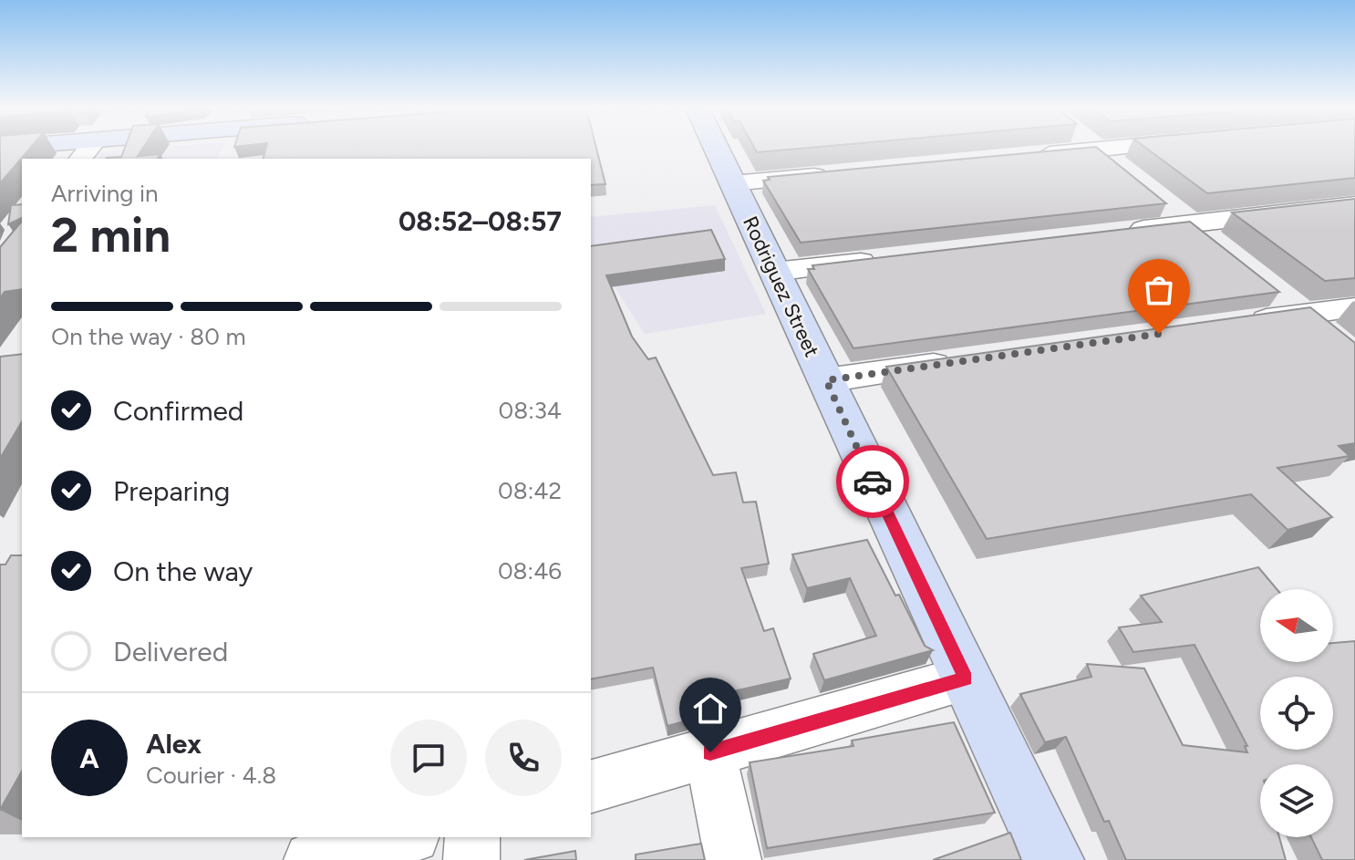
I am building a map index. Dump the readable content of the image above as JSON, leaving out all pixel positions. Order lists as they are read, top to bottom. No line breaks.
{"streets":{"street":["Rodriguez Street"]},"north":"left","page":{"heading":["2 min","Arriving in","08:52–08:57"],"panel":["Alex","Courier · 4.8"],"bar":"On the way · 80 m","list":[["Confirmed","08:34"],["Preparing","08:42"],["On the way","08:46"],"Delivered"],"round":"A"}}
